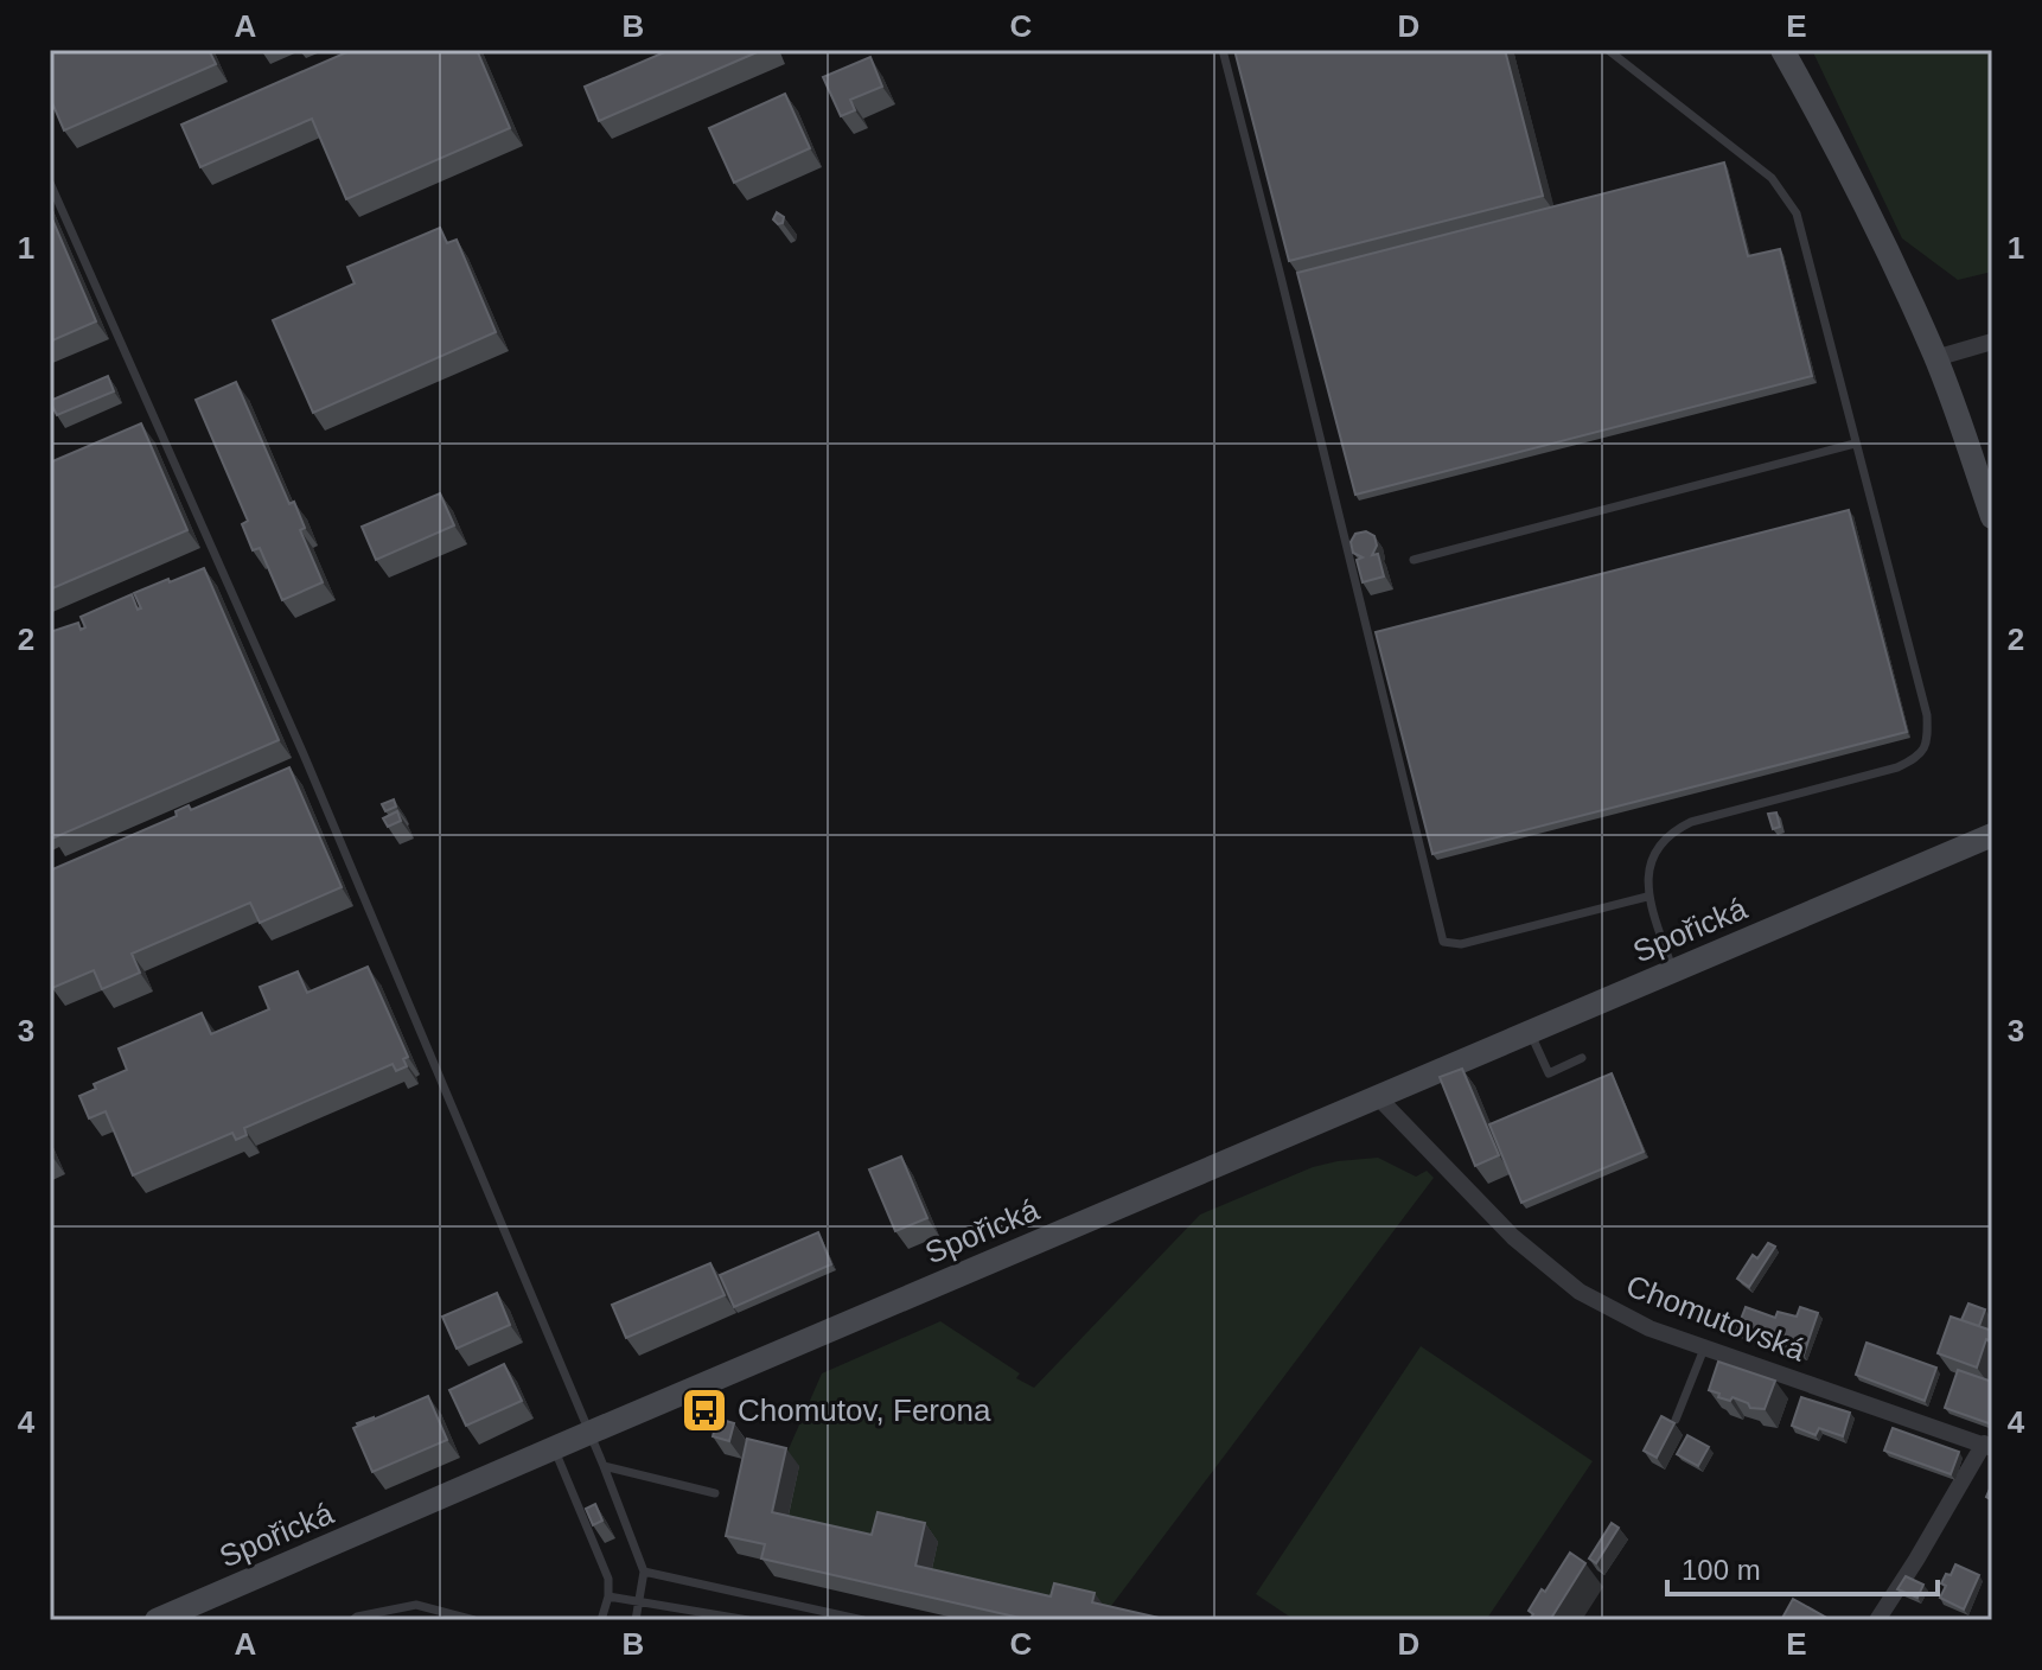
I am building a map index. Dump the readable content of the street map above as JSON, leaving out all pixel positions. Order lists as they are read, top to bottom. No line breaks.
{"streets":{"street":["Spořická","Chomutovská"]},"crossings":[["Spořická","Chomutovská"]],"places":{"bus stop":["Chomutov, Ferona"]},"scale_bar":"100 m","grid":{"columns":["A","B","C","D","E"],"rows":["1","2","3","4"]}}
